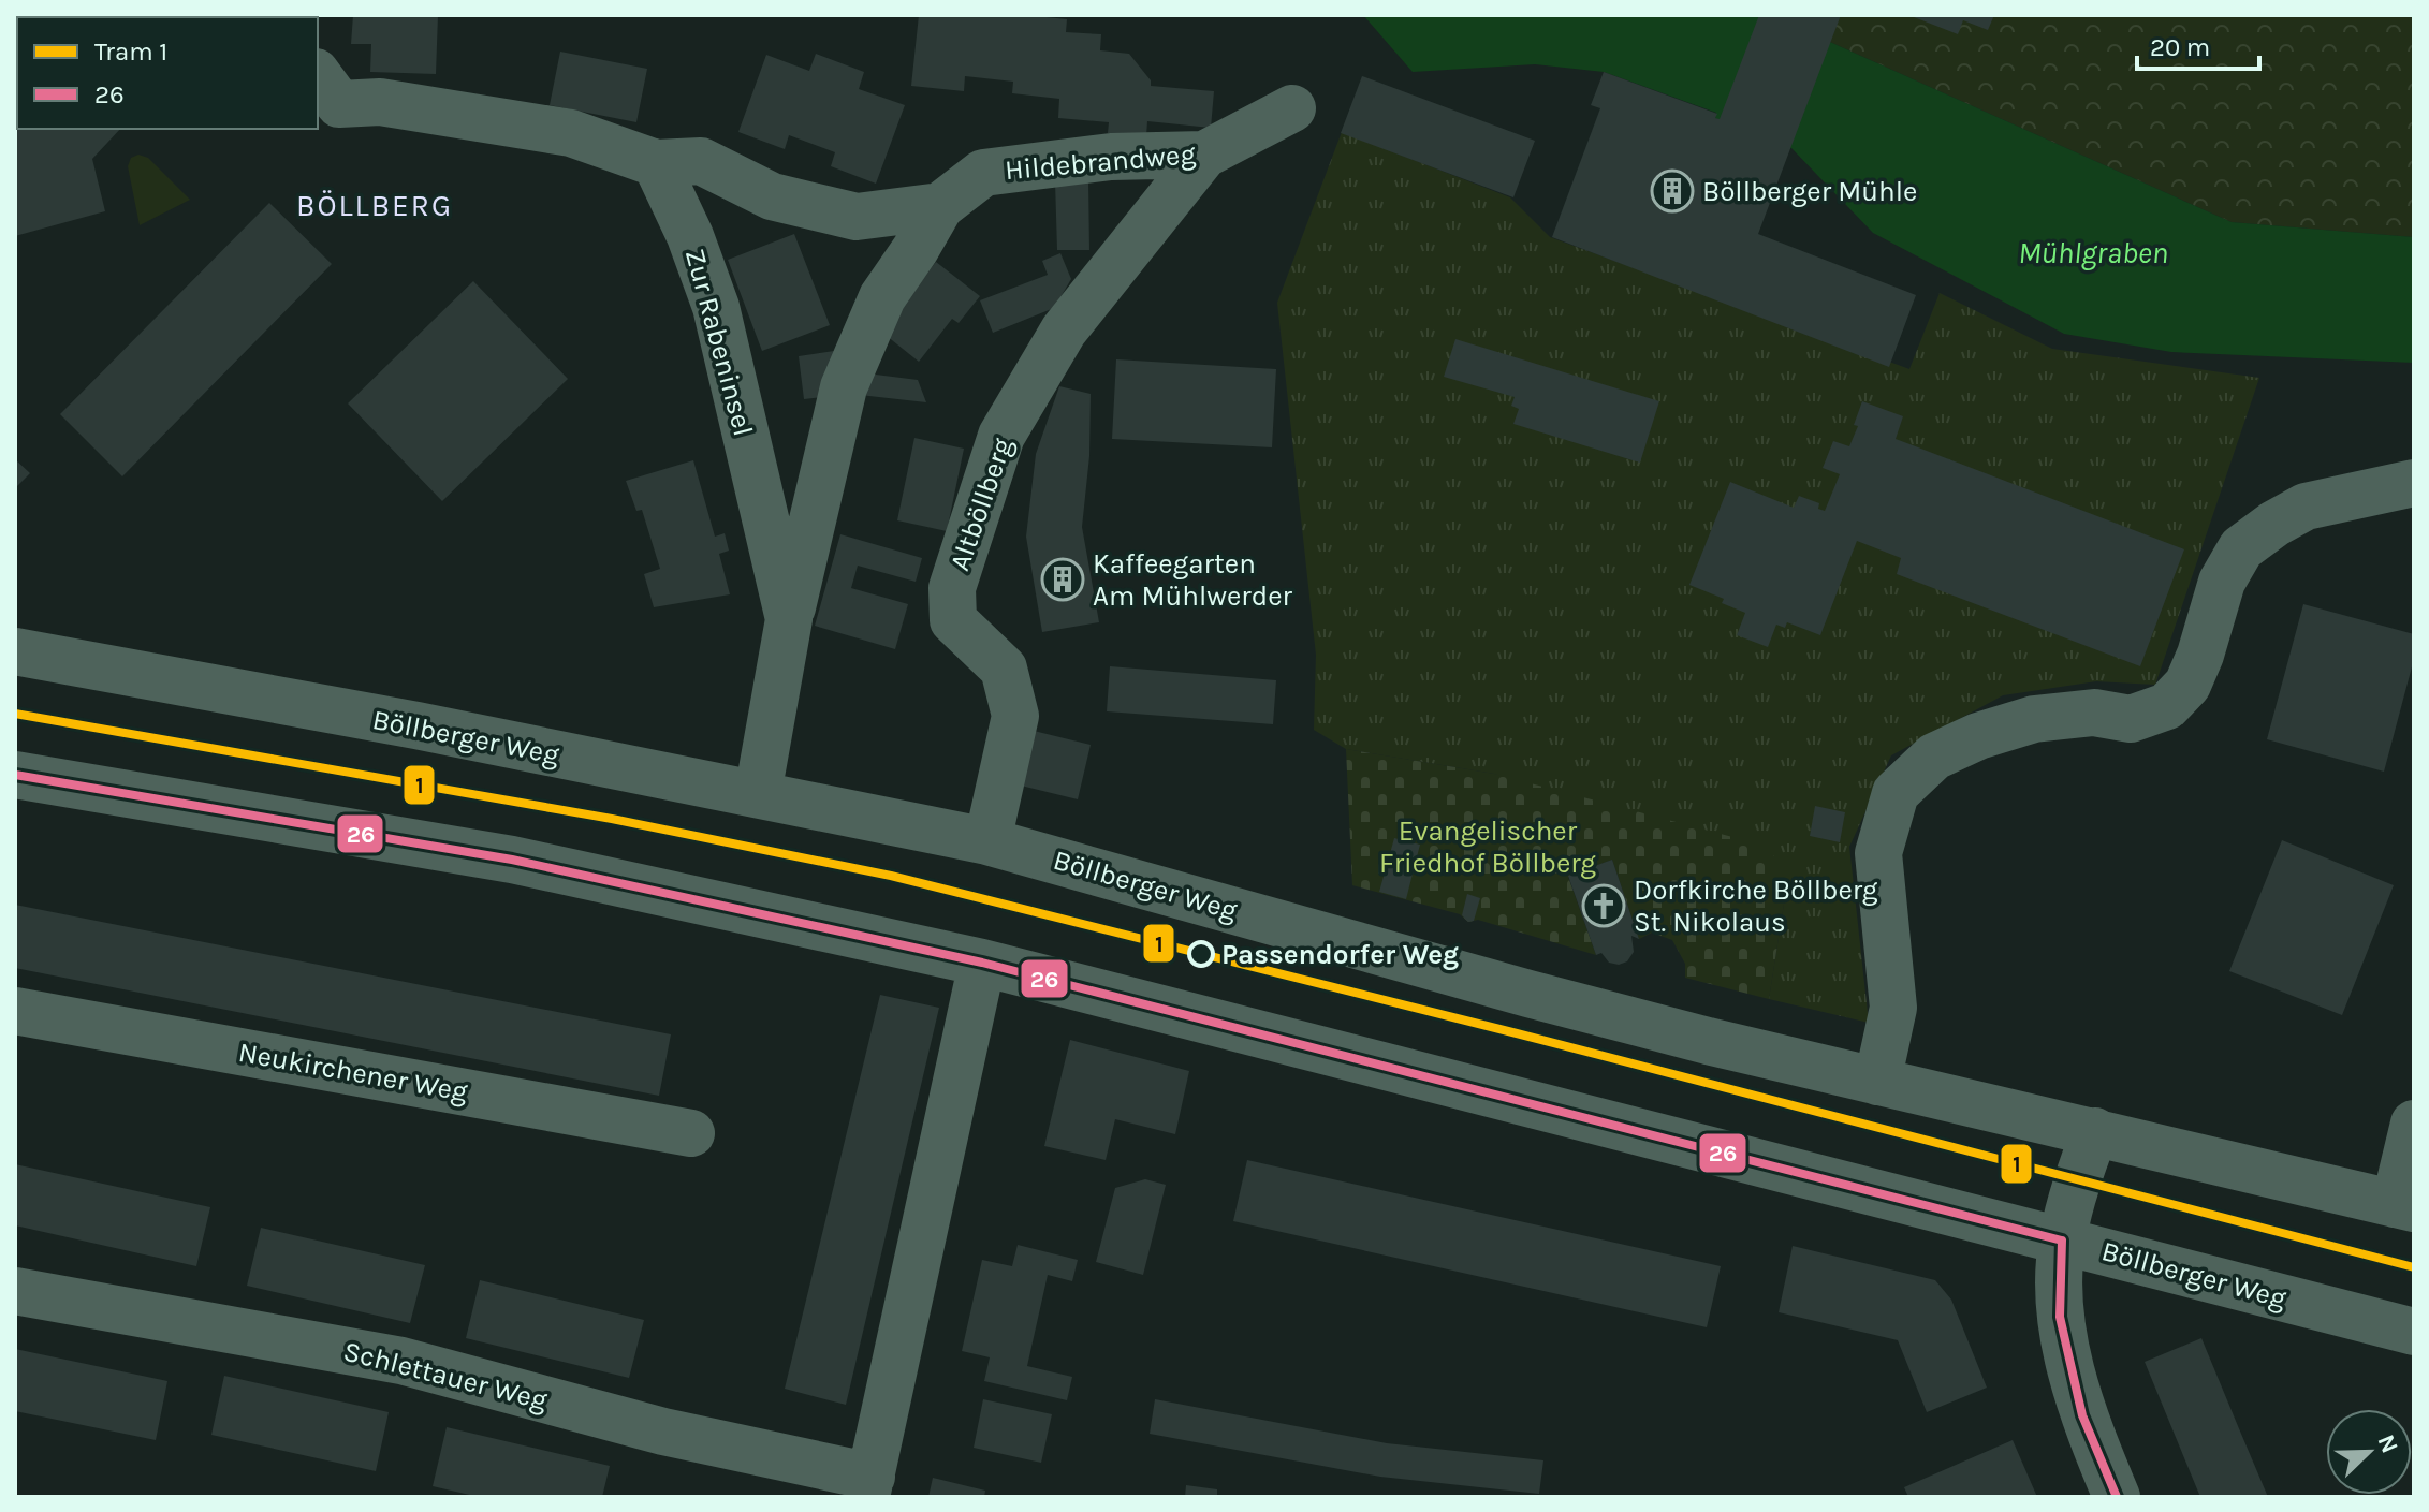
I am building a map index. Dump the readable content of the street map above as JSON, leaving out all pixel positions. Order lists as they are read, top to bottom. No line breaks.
{"streets":{"street":["Hildebrandweg","Zur Rabeninsel","Altböllberg","Böllberger Weg","Neukirchener Weg","Schlettauer Weg"]},"crossings":[["Hildebrandweg","Zur Rabeninsel"],["Hildebrandweg","Altböllberg"],["Zur Rabeninsel","Böllberger Weg"],["Altböllberg","Böllberger Weg"]],"districts":["BÖLLBERG"],"water":["Mühlgraben"],"parks":["Evangelischer Friedhof Böllberg"],"places":{"building":["Böllberger Mühle","Kaffeegarten Am Mühlwerder"],"church":["Dorfkirche Böllberg St. Nikolaus"],"other":["Passendorfer Weg"]},"lines":["tram line 1","transit line 26"],"legend":["Tram 1","26"],"scale_bar":"20 m","north":"top right"}
